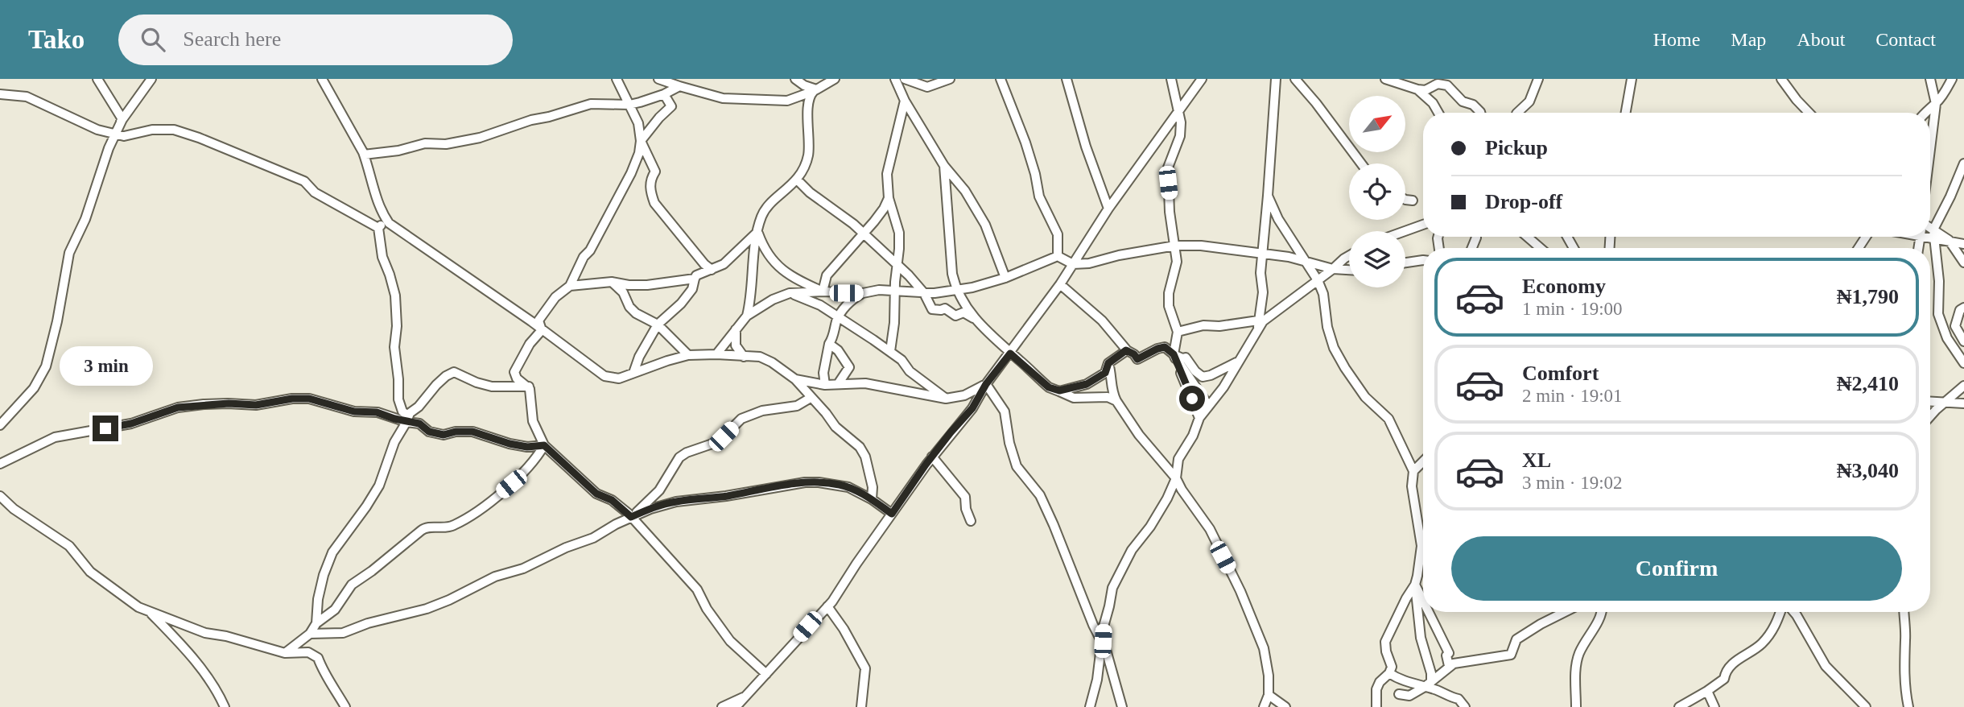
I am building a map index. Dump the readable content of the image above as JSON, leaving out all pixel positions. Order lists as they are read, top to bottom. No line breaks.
{"north":"top right","page":{"header":"Tako","search":"Search here","nav":["Home","Map","About","Contact"],"banner":["Pickup","Drop-off"],"list":[{"name":"Economy","note":"1 min · 19:00","value":"₦1,790"},{"name":"Comfort","note":"2 min · 19:01","value":"₦2,410"},{"name":"XL","note":"3 min · 19:02","value":"₦3,040"}],"bubble":"3 min","buttons":"Confirm"}}
